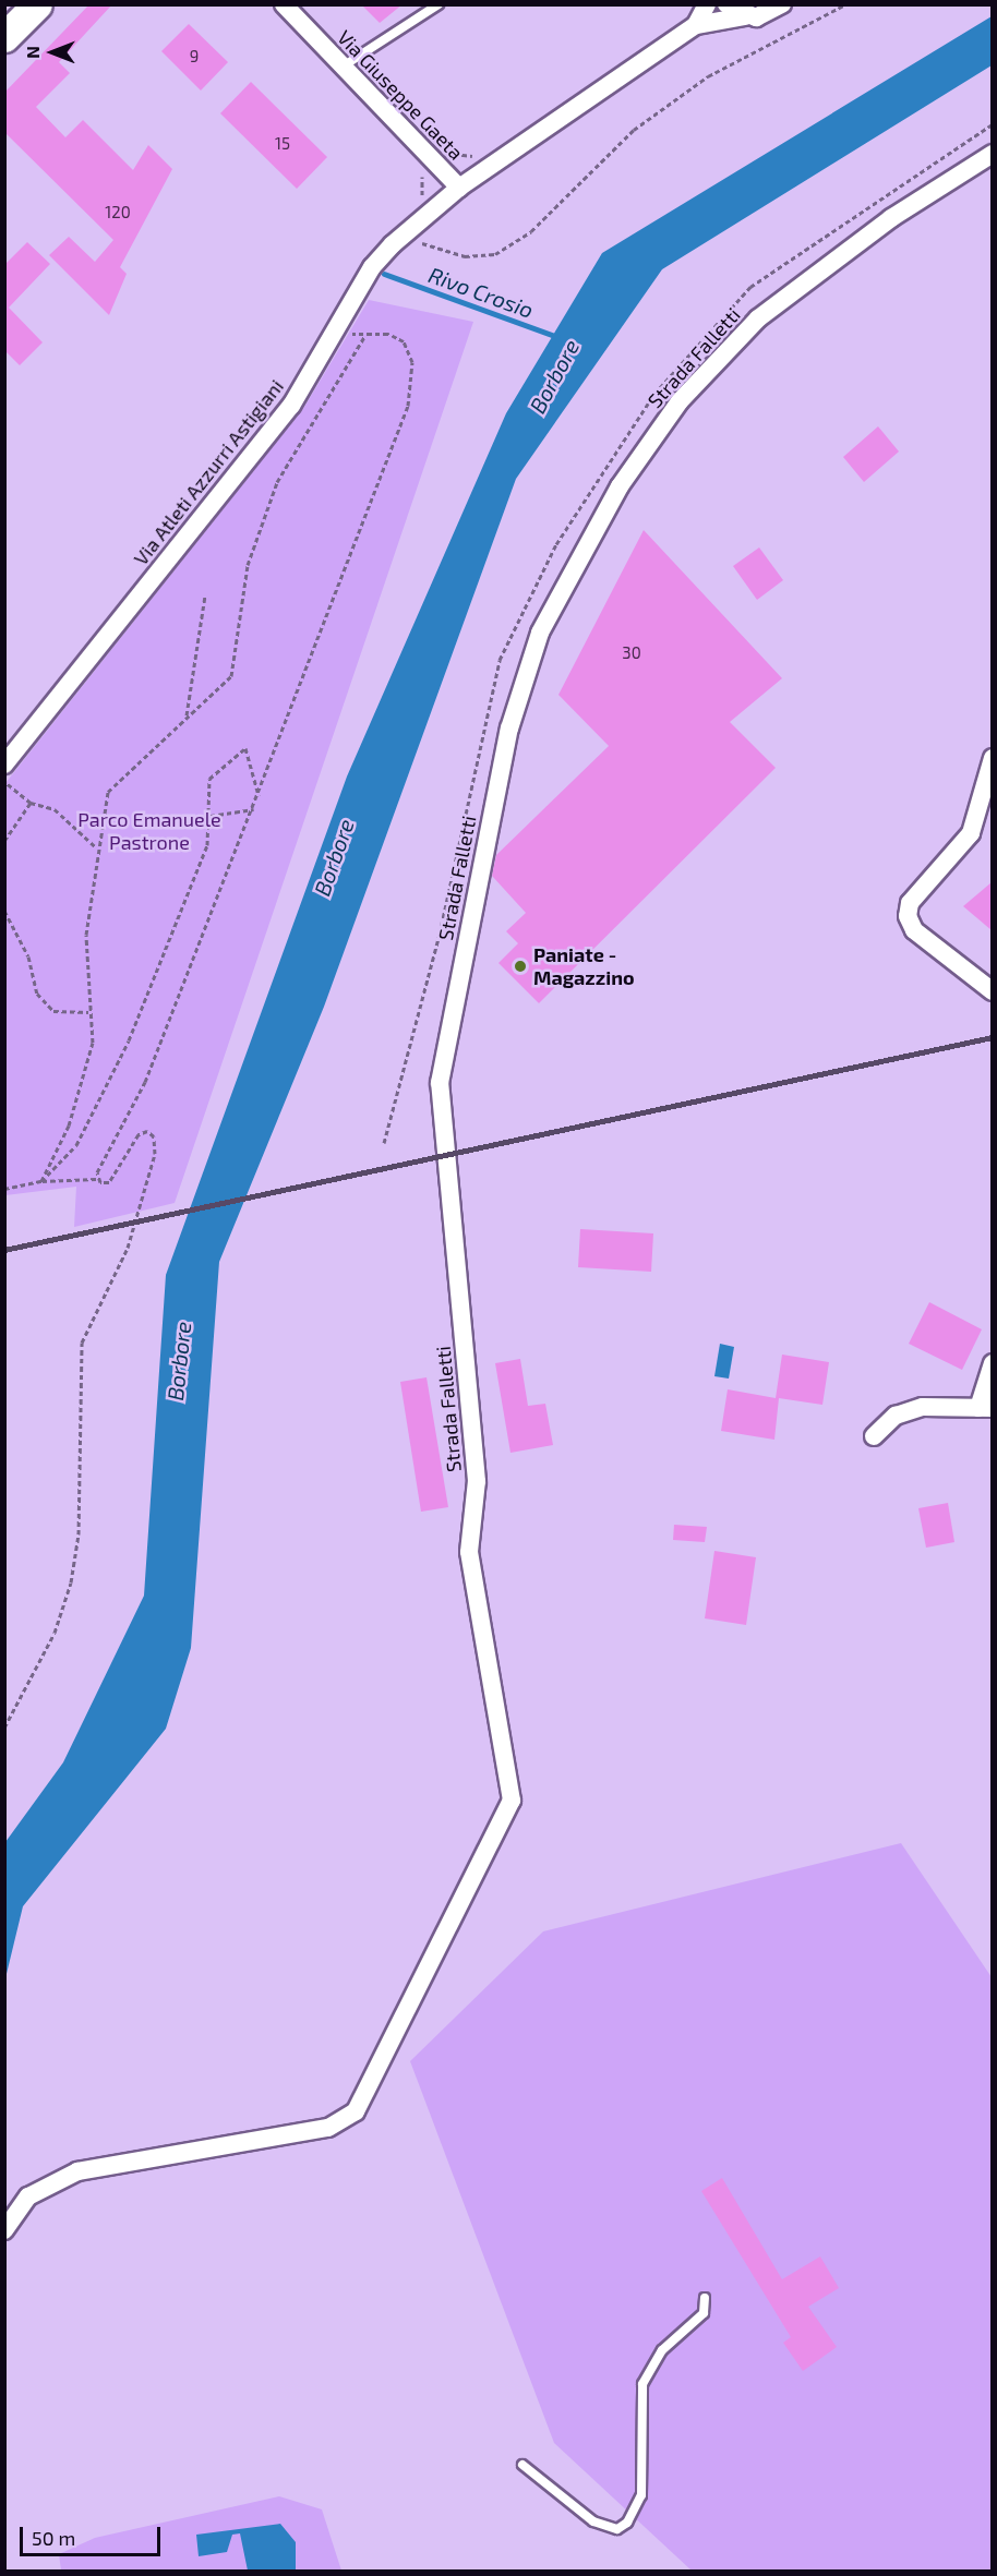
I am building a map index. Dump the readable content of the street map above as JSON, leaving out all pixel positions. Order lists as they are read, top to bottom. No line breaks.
{"streets":{"street":["Via Giuseppe Gaeta","Strada Falletti","Via Atleti Azzurri Astigiani"]},"crossings":[["Via Giuseppe Gaeta","Via Atleti Azzurri Astigiani"]],"water":["Rivo Crosio","Borbore"],"parks":["Parco Emanuele Pastrone"],"places":["Paniate - Magazzino"],"house_numbers":["9","15","120","30"],"scale_bar":"50 m","north":"left"}
